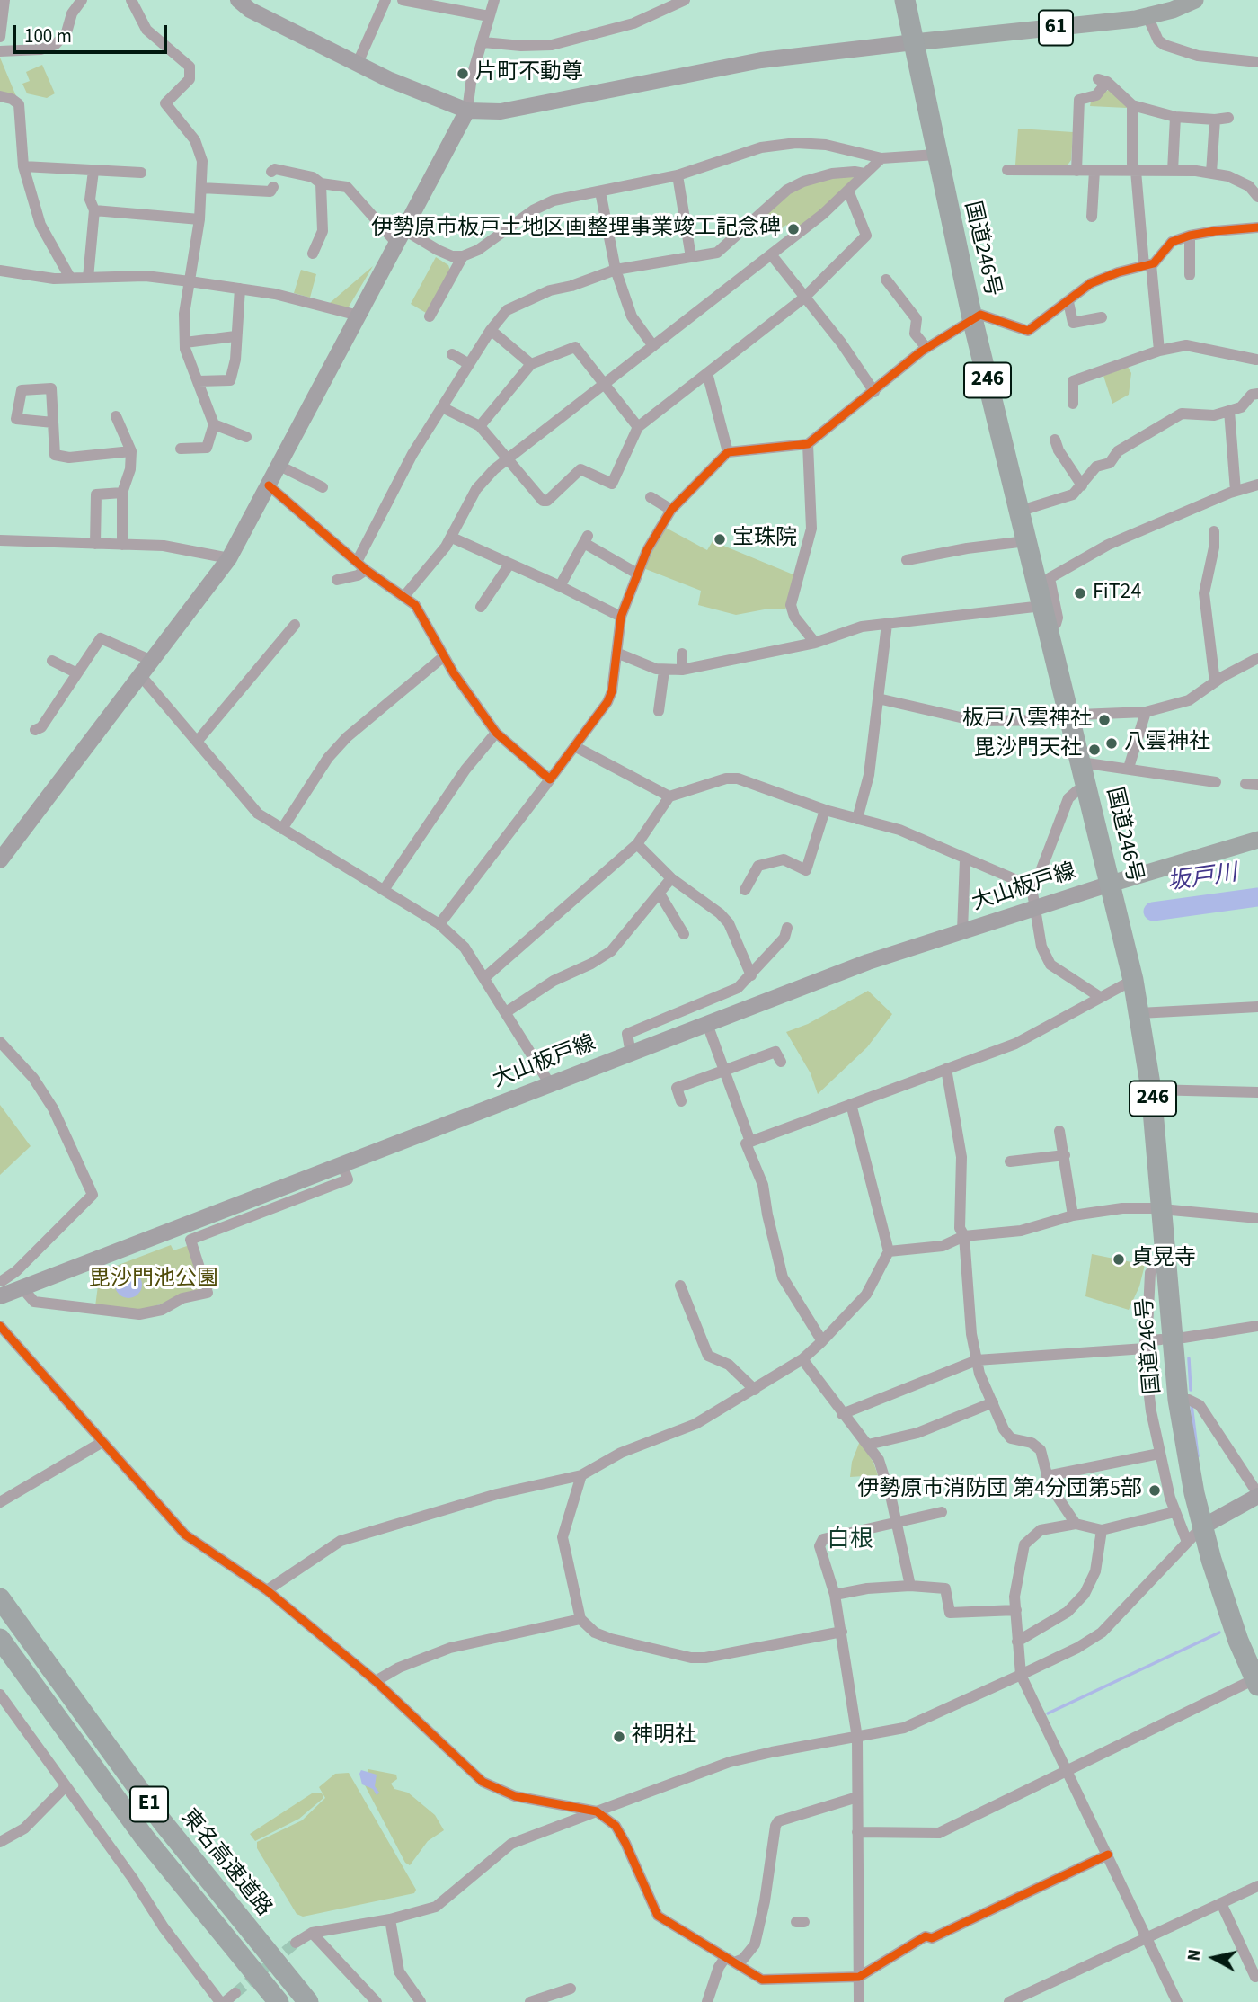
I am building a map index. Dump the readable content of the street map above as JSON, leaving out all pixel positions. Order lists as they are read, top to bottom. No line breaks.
{"streets":{"highway":["国道246号","246","E1","東名高速道路"],"main road":["61"],"street":["大山板戸線"]},"crossings":[["61","国道246号"],["国道246号","大山板戸線"]],"districts":["白根"],"water":["坂戸川"],"parks":["毘沙門池公園"],"places":["片町不動尊","伊勢原市板戸土地区画整理事業竣工記念碑","宝珠院","FiT24","板戸八雲神社","八雲神社","毘沙門天社","貞晃寺","伊勢原市消防団 第4分団第5部","神明社"],"scale_bar":"100 m","north":"left"}
